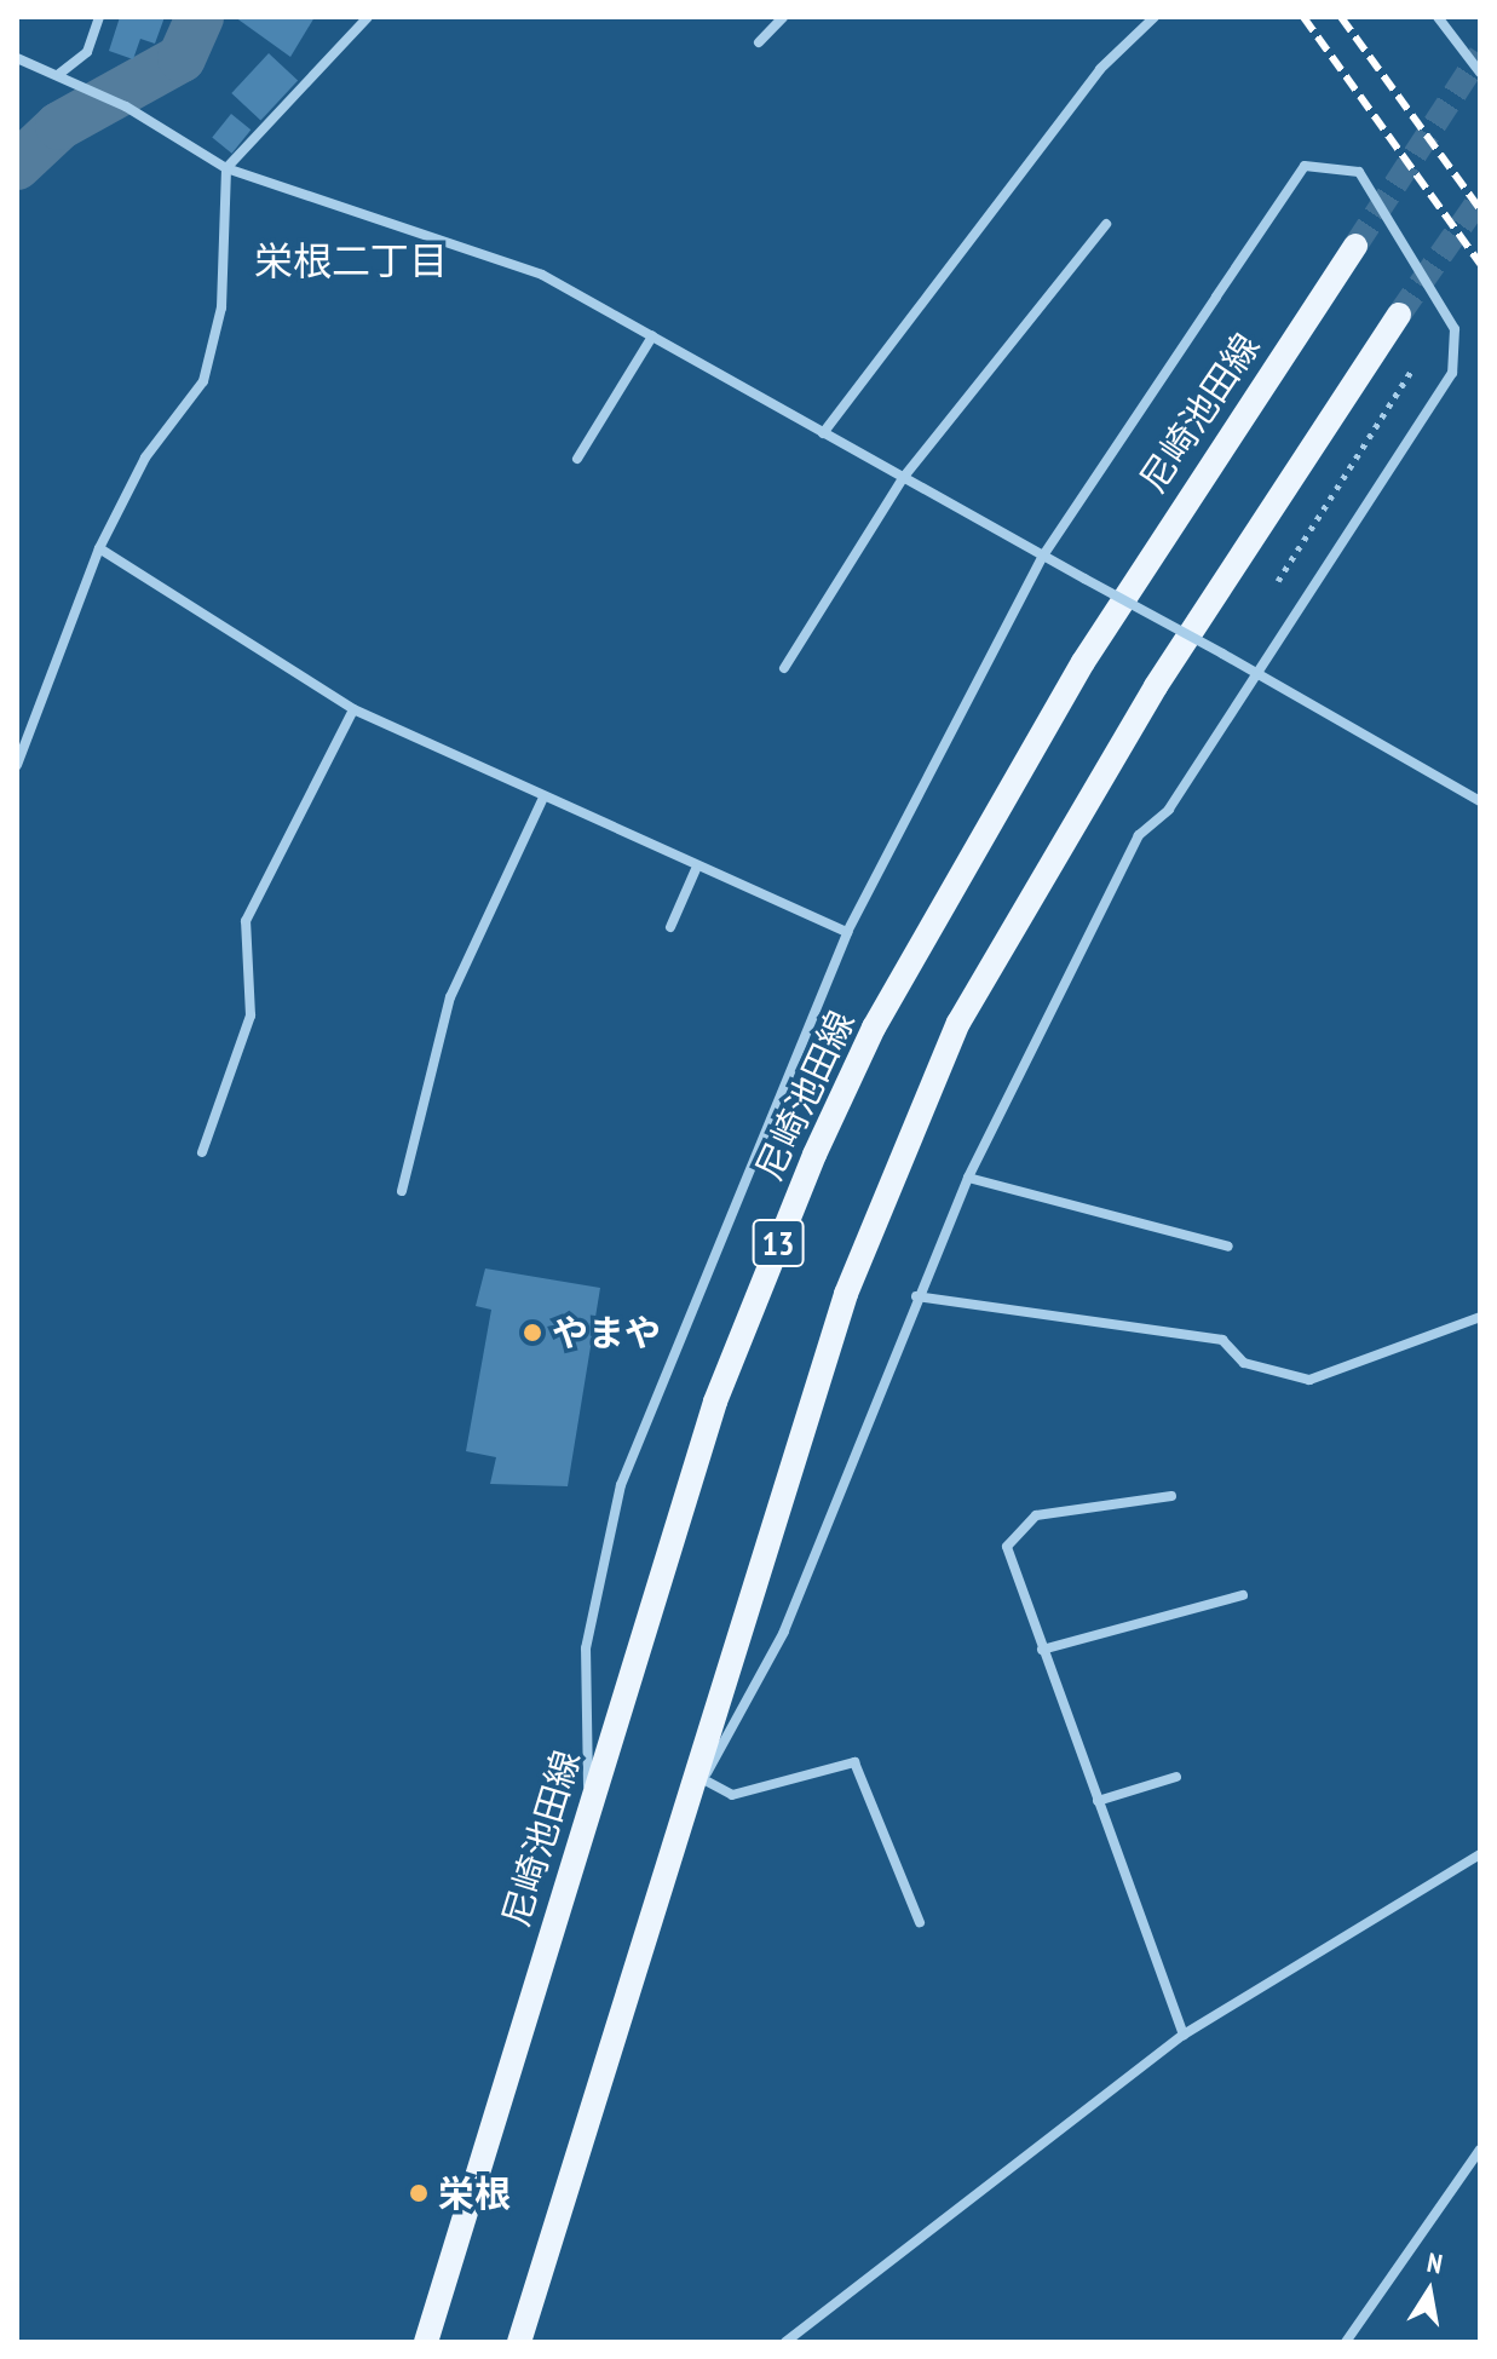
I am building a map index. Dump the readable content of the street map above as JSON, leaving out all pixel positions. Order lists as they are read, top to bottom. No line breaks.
{"streets":{"main road":["尼崎池田線","13"]},"districts":["栄根二丁目"],"places":["やまや","栄根"],"north":"top"}
